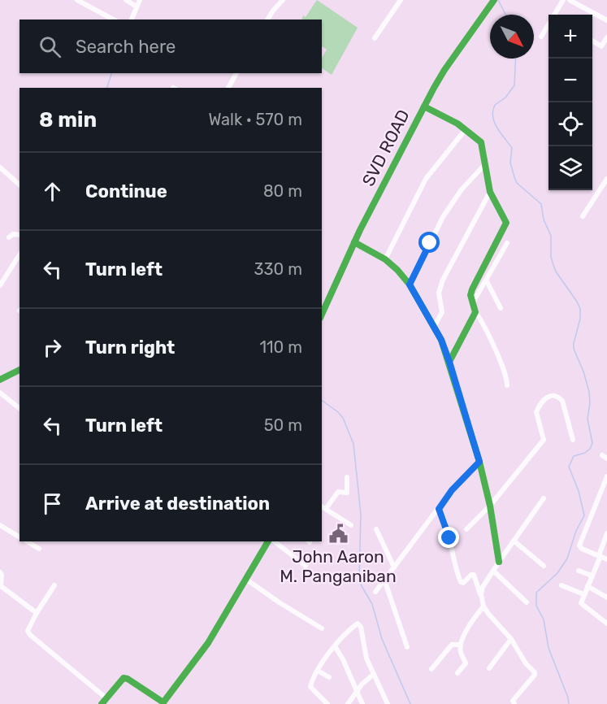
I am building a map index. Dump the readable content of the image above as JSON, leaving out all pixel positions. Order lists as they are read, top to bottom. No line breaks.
{"streets":{"street":["SVD ROAD"]},"places":{"public building":["John Aaron M. Panganiban"]},"north":"bottom right","page":{"map_buttons":["+","−"],"search":"Search here","heading":["8 min","Walk · 570 m"],"list":[["Continue","80 m"],["Turn left","330 m"],["Turn right","110 m"],["Turn left","50 m"],"Arrive at destination"]}}
